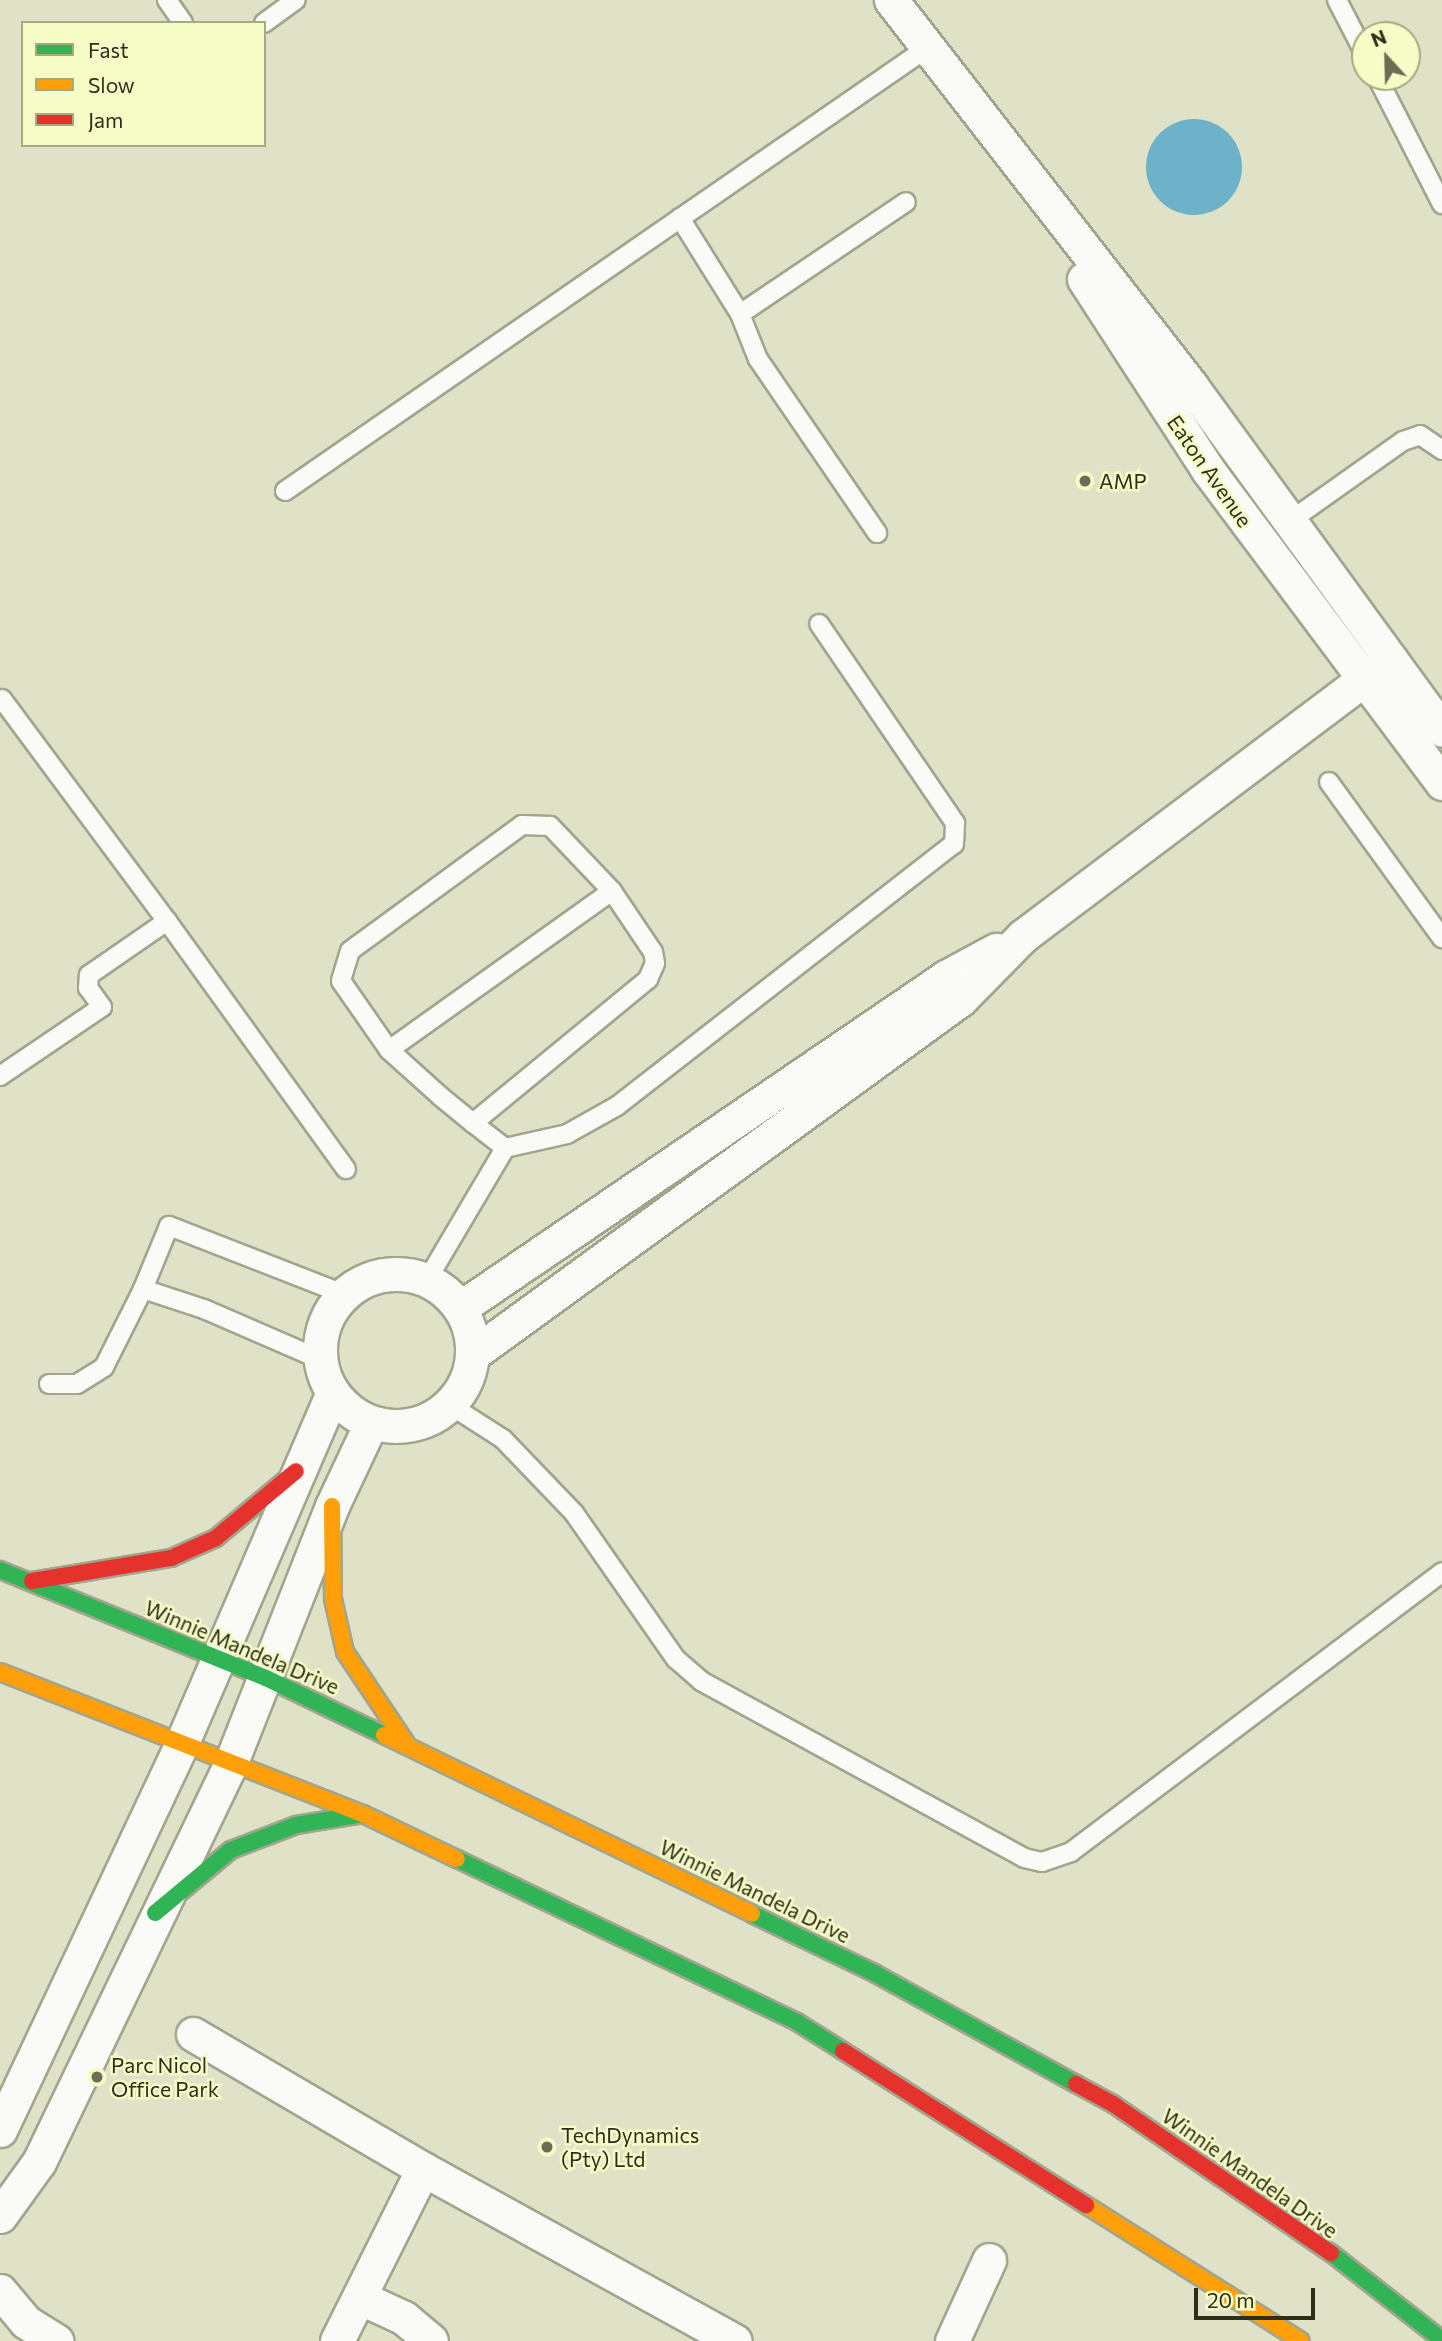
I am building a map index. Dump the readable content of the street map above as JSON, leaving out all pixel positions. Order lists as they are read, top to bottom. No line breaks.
{"streets":{"main road":["Winnie Mandela Drive"],"street":["Eaton Avenue"]},"places":["AMP","Parc Nicol Office Park","TechDynamics (Pty) Ltd"],"legend":["Fast","Slow","Jam"],"scale_bar":"20 m","north":"top"}
